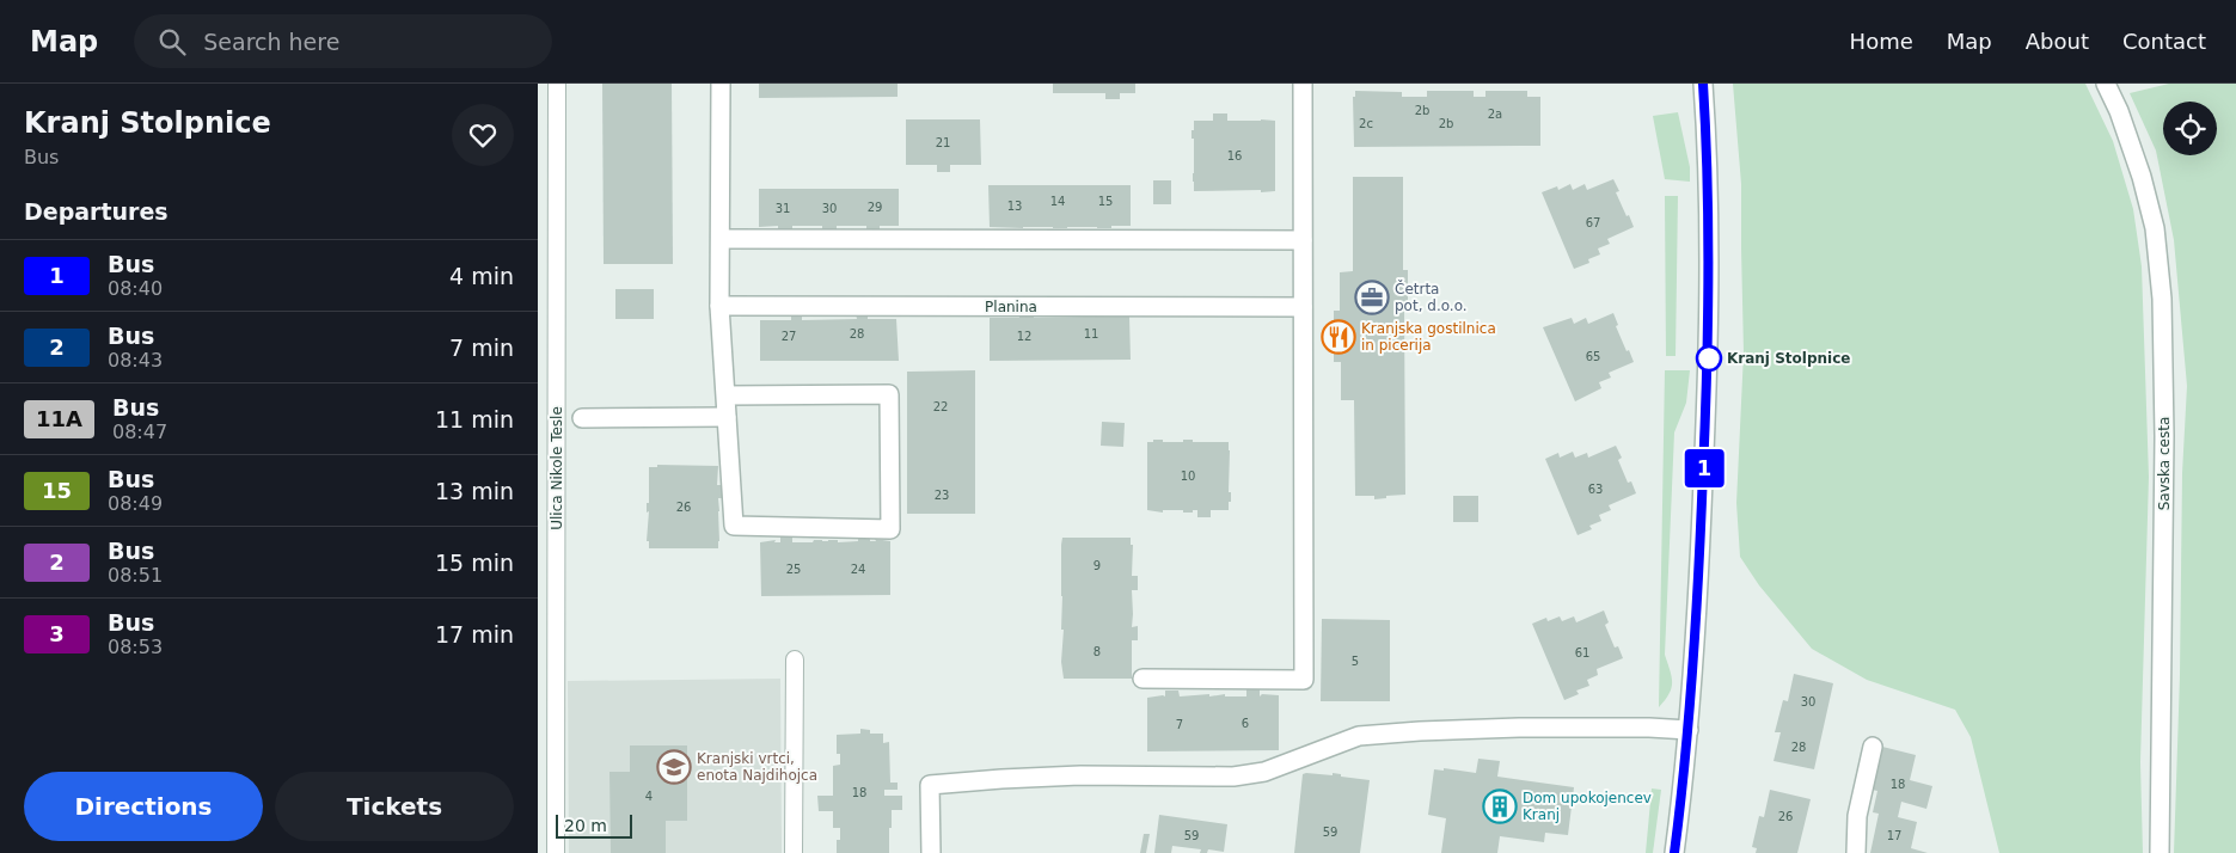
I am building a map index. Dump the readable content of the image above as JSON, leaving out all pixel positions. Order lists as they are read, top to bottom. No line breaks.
{"streets":{"street":["Planina","Savska cesta","Ulica Nikole Tesle"]},"places":{"office":["Četrta pot, d.o.o."],"restaurant":["Kranjska gostilnica in picerija"],"other":["Kranj Stolpnice"],"school or university":["Kranjski vrtci, enota Najdihojca"],"building":["Dom upokojencev Kranj"]},"lines":["bus line 1"],"house_numbers":["2b","2a","2c","2b","21","16","14","15","13","29","31","30","67","28","11","27","12","65","22","10","63","23","26","9","25","24","8","61","5","30","6","7","28","18","18","4","26","59","59","17"],"scale_bar":"20 m","page":{"header":"Map","search":"Search here","nav":["Home","Map","About","Contact"],"heading":[["Kranj Stolpnice","Bus"],"Departures"],"on_map":"1","list":[{"mark":"1","name":"Bus","note":"08:40","value":"4 min"},{"mark":"2","name":"Bus","note":"08:43","value":"7 min"},{"mark":"11A","name":"Bus","note":"08:47","value":"11 min"},{"mark":"15","name":"Bus","note":"08:49","value":"13 min"},{"mark":"2","name":"Bus","note":"08:51","value":"15 min"},{"mark":"3","name":"Bus","note":"08:53","value":"17 min"}],"buttons":["Directions","Tickets"],"scale":"20 m"}}
